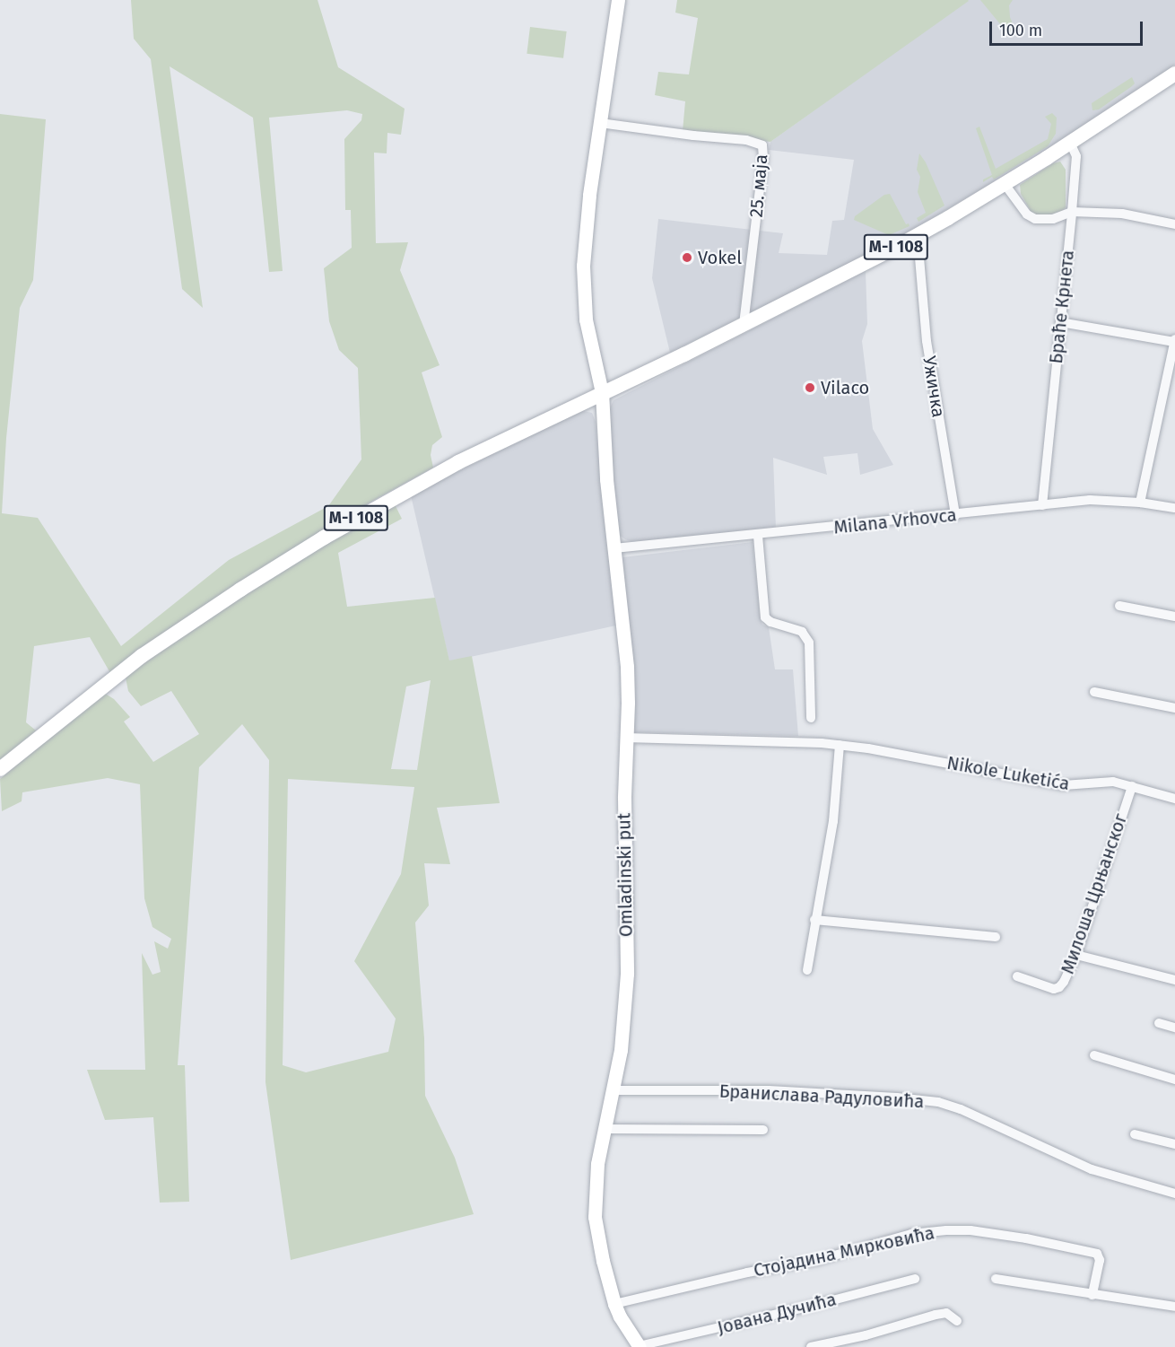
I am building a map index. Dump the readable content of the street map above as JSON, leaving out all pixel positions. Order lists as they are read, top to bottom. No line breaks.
{"streets":{"main road":["M-I 108"],"street":["25. маја","Браће Крнета","Ужичка","Milana Vrhovca","Nikole Luketića","Omladinski put","Милоша Црњанског","Бранислава Радуловића","Стојадина Мирковића","Јована Дучића"]},"crossings":[["25. маја","M-I 108"],["M-I 108","Браће Крнета"],["M-I 108","Omladinski put"],["Браће Крнета","Milana Vrhovca"],["Ужичка","Milana Vrhovca"],["Milana Vrhovca","Omladinski put"],["Nikole Luketića","Omladinski put"],["Nikole Luketića","Милоша Црњанског"],["Omladinski put","Бранислава Радуловића"],["Omladinski put","Стојадина Мирковића"],["Omladinski put","Јована Дучића"]],"places":["Vokel","Vilaco"],"scale_bar":"100 m"}
